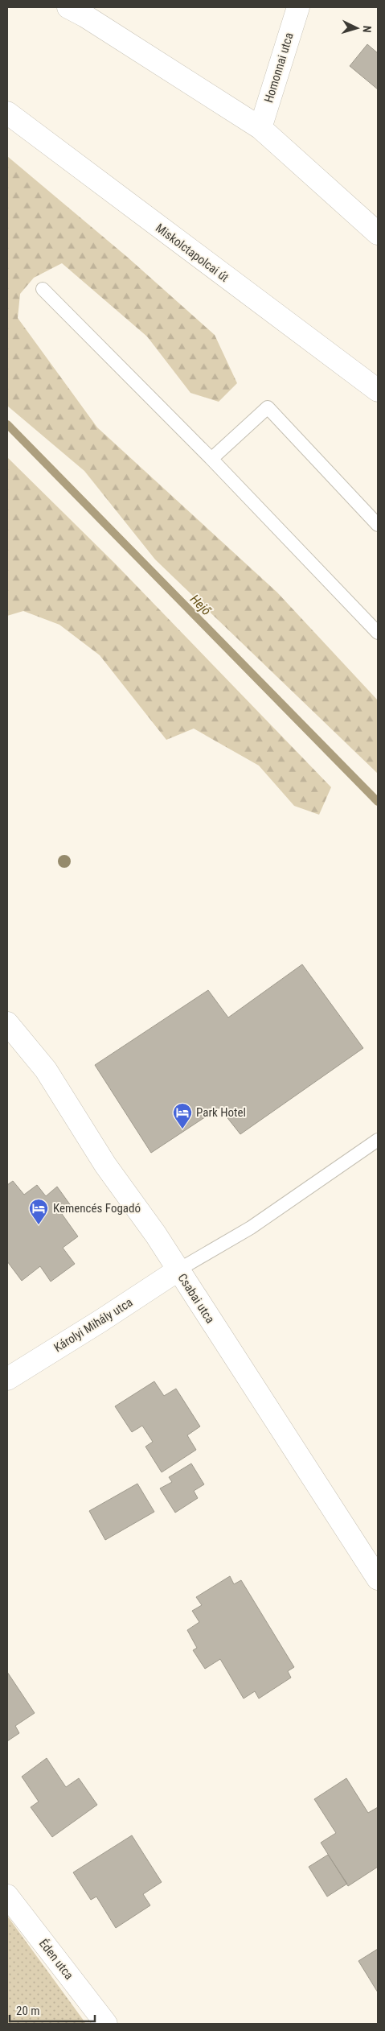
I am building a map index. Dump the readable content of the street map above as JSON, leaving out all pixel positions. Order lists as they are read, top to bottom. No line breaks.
{"streets":{"street":["Homonnai utca","Miskolctapolcai út","Csabai utca","Károlyi Mihály utca","Éden utca"]},"crossings":[["Csabai utca","Károlyi Mihály utca"]],"water":["Hejő"],"places":{"hotel":["Park Hotel","Kemencés Fogadó"]},"scale_bar":"20 m","north":"right"}
